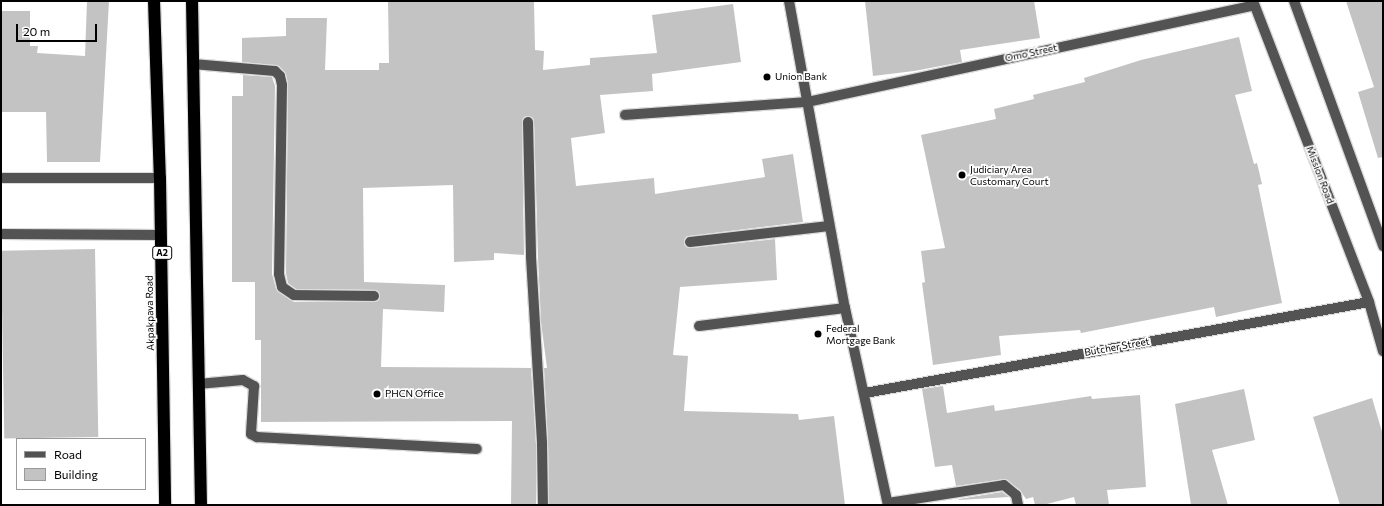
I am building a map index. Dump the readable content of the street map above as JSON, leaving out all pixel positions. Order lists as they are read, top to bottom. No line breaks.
{"streets":{"highway":["A2","Akpakpava Road"],"street":["Omo Street","Mission Road","Butcher Street"]},"crossings":[["Omo Street","Mission Road"],["Mission Road","Butcher Street"]],"places":["Union Bank","Judiciary Area Customary Court","Federal Mortgage Bank","PHCN Office"],"legend":["Road","Building"],"scale_bar":"20 m"}
